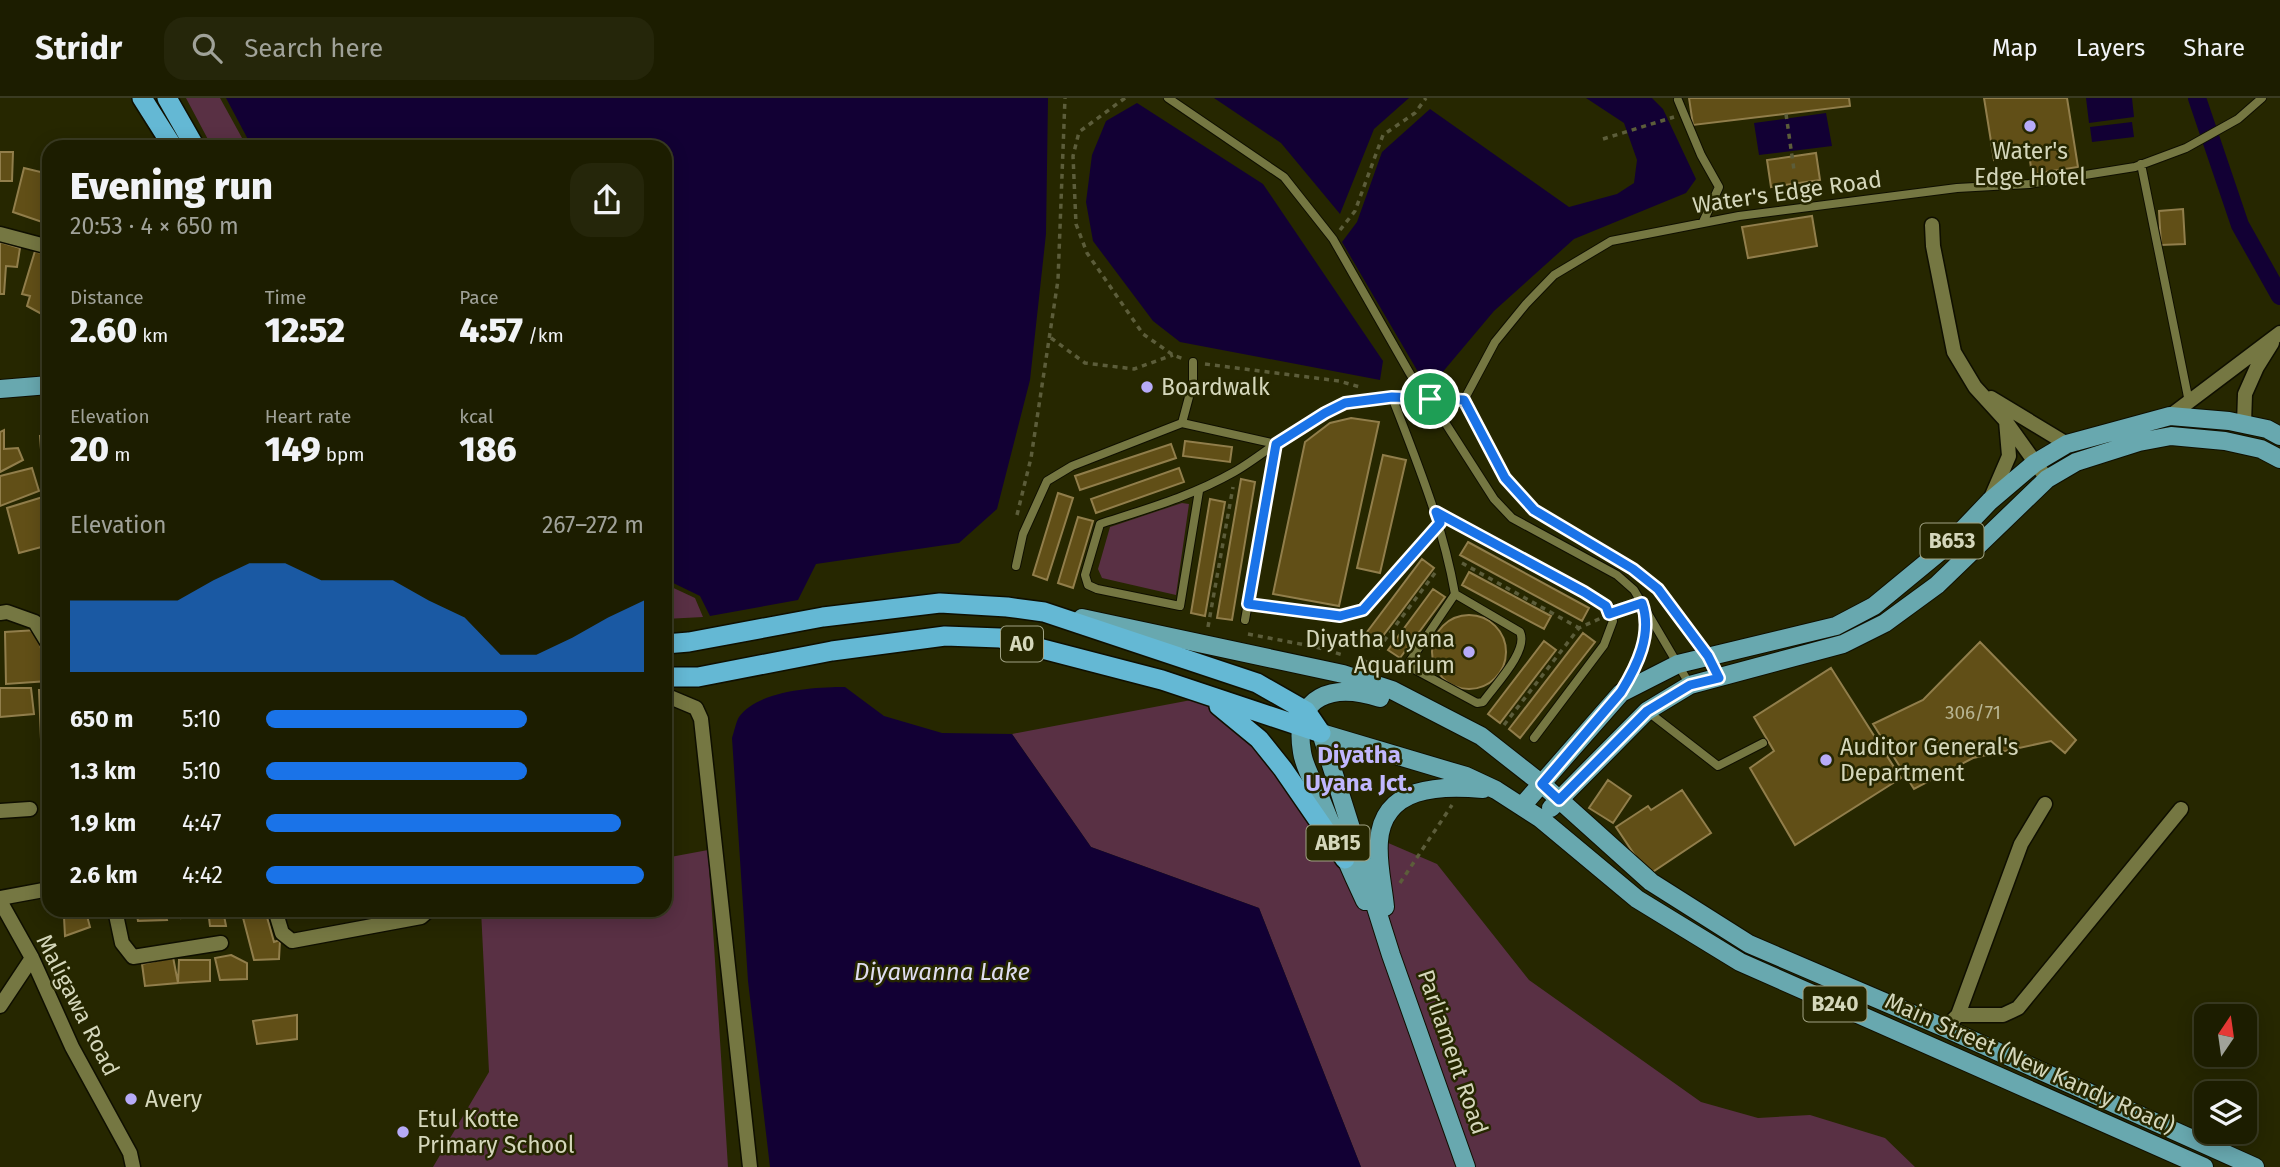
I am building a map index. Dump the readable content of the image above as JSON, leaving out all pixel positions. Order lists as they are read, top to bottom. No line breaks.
{"streets":{"highway":["A0"],"main road":["B653","AB15","B240","Parliament Road","Main Street (New Kandy Road)"],"street":["Maligawa Road"],"lane":["Water's Edge Road"]},"crossings":[["B653","Main Street (New Kandy Road)"],["A0","Parliament Road"],["A0","Main Street (New Kandy Road)"],["Parliament Road","Main Street (New Kandy Road)"]],"districts":["Diyatha Uyana Jct."],"water":["Diyawanna Lake"],"places":["Water's Edge Hotel","Boardwalk","Diyatha Uyana Aquarium","Auditor General's Department","Avery","Etul Kotte Primary School"],"house_numbers":["306/71"],"north":"top","page":{"header":"Stridr","search":"Search here","nav":["Map","Layers","Share"],"heading":["Evening run","20:53 · 4 × 650 m"],"stats":[["Distance","2.60 km"],["Time","12:52"],["Pace","4:57 /km"],["Elevation","20 m"],["Heart rate","149 bpm"],["kcal","186"]],"chart":["Elevation","267–272 m"],"list":[{"name":"650 m","note":"5:10"},{"name":"1.3 km","note":"5:10"},{"name":"1.9 km","note":"4:47"},{"name":"2.6 km","note":"4:42"}]}}
